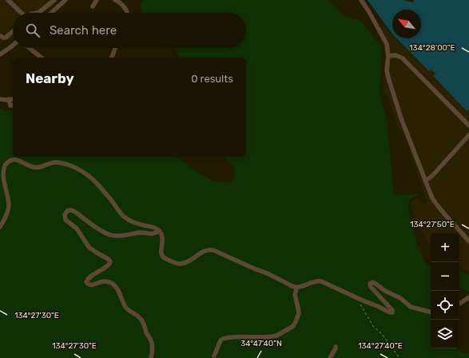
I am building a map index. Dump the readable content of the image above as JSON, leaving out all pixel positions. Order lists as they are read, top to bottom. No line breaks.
{"north":"top left","page":{"search":"Search here","heading":["Nearby","0 results"],"map_buttons":["+","−"]},"coordinates":["134°28'00\"E","134°27'50\"E","134°27'30\"E","34°47'40\"N","134°27'40\"E"]}
